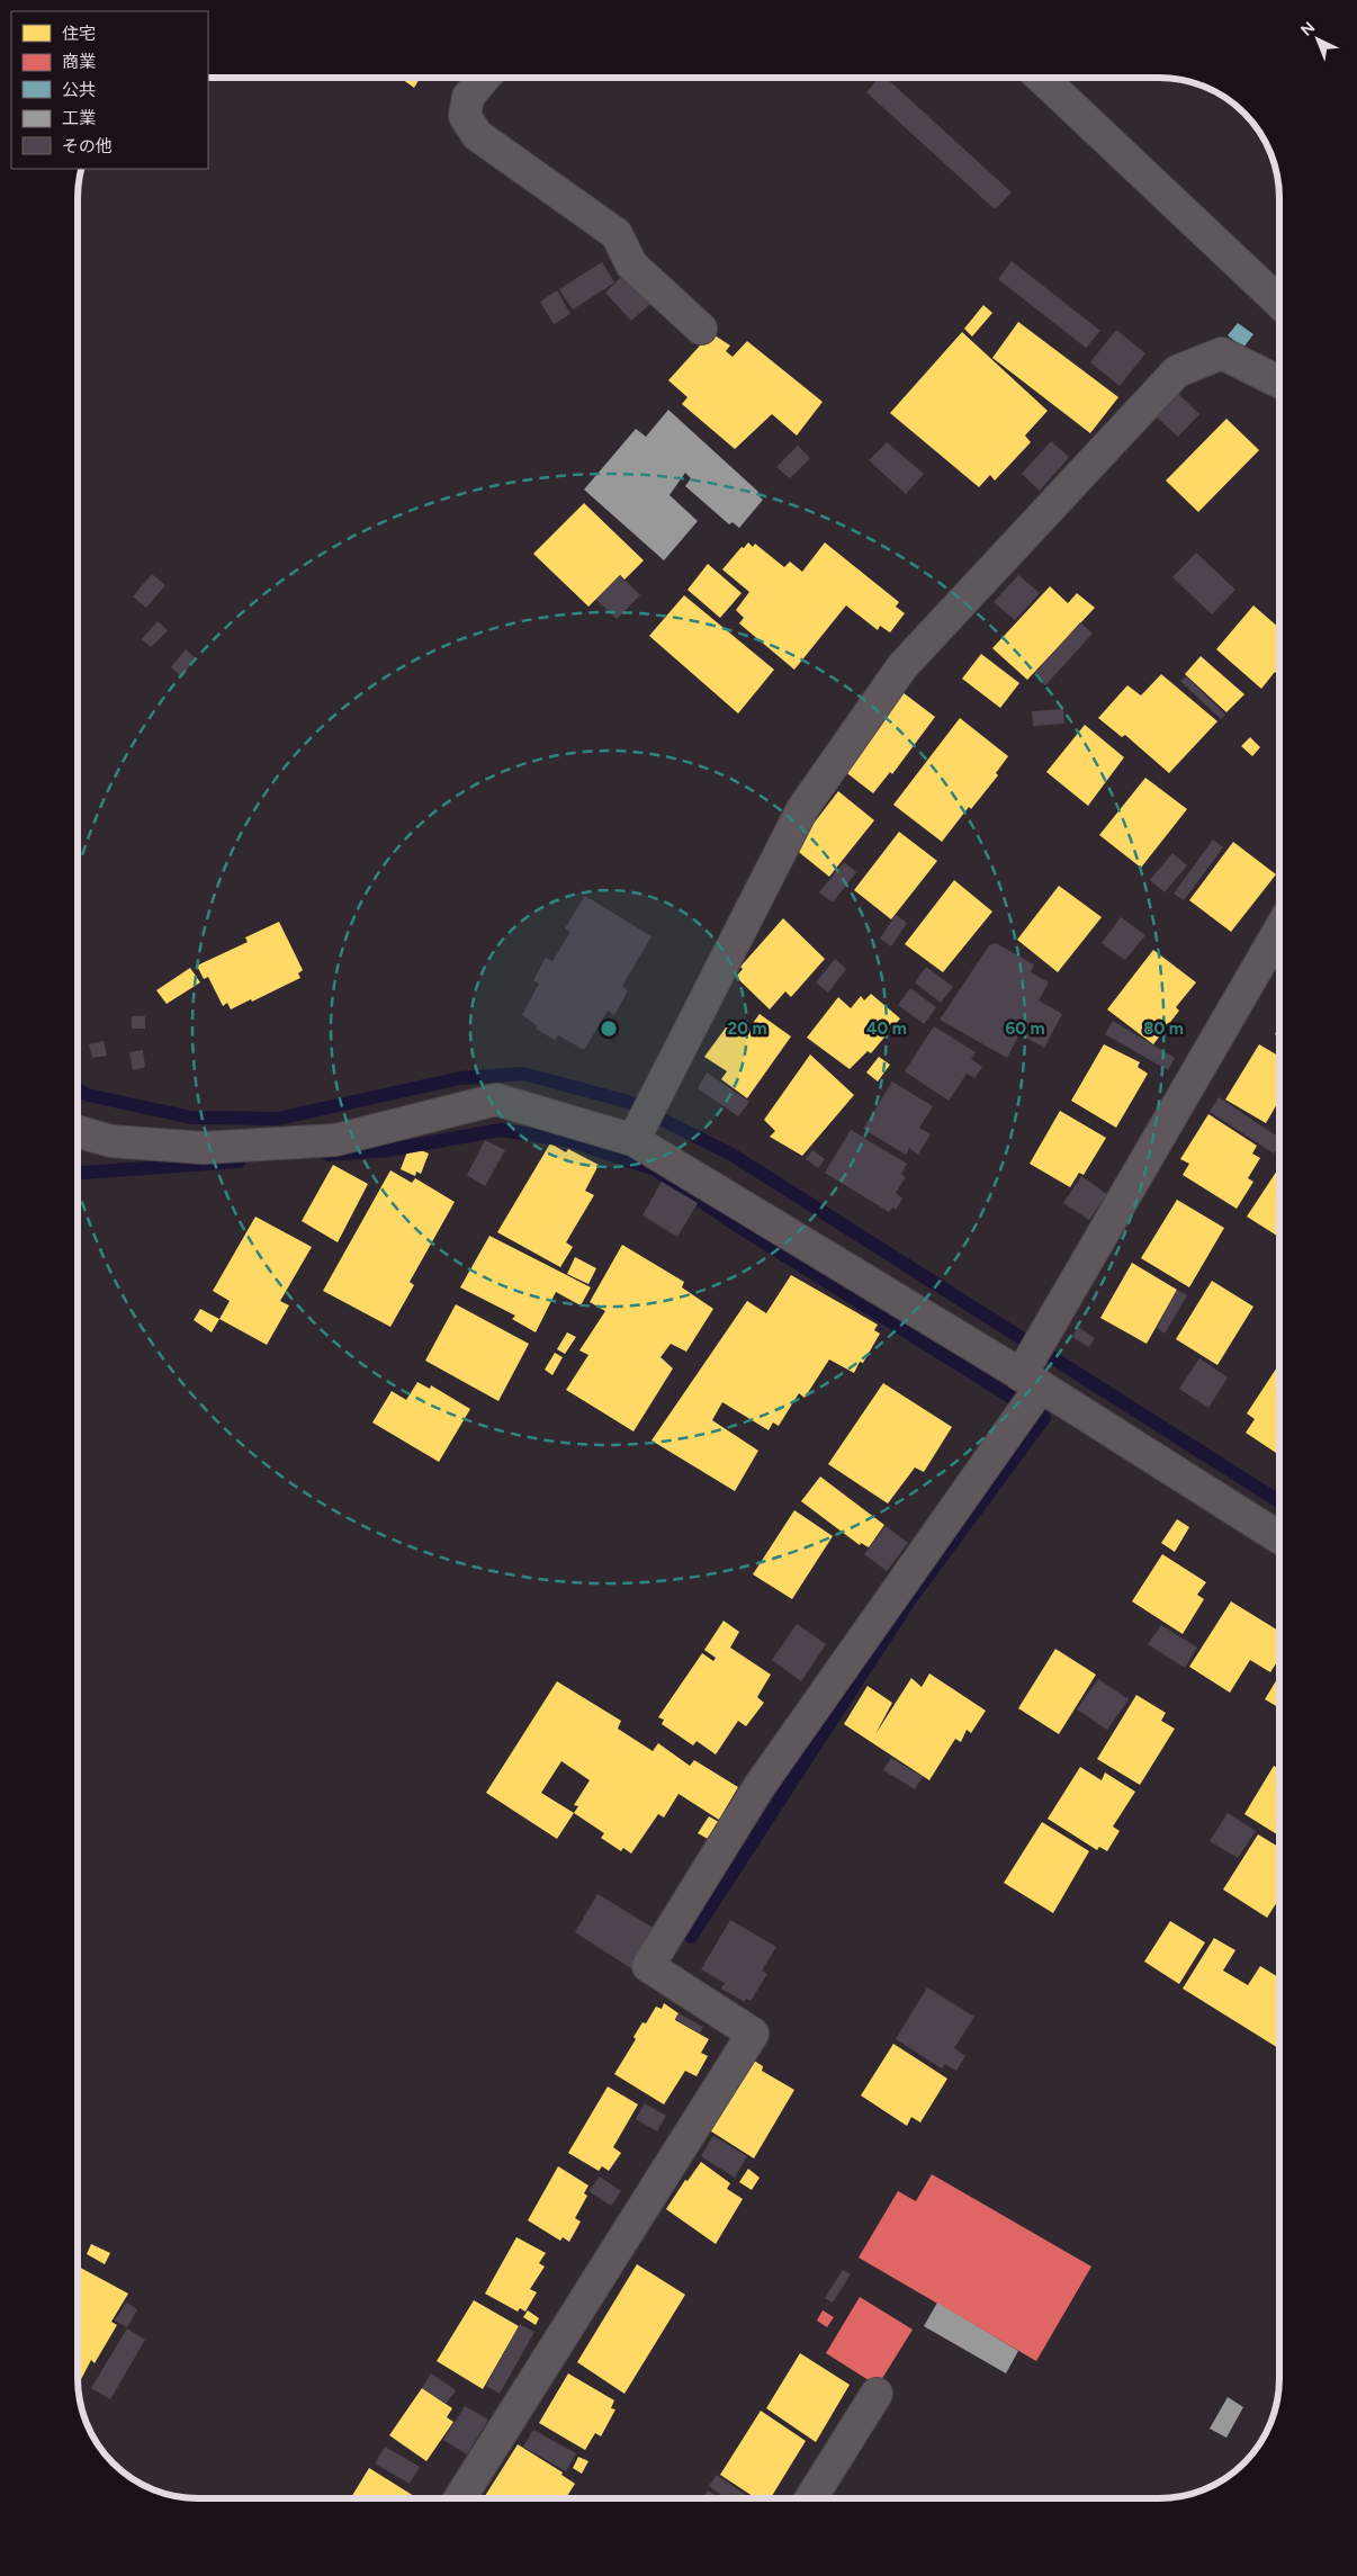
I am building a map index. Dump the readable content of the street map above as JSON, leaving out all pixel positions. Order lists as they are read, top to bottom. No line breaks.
{"legend":["住宅","商業","公共","工業","その他"],"north":"top left","rings":["20 m","40 m","60 m","80 m"]}
